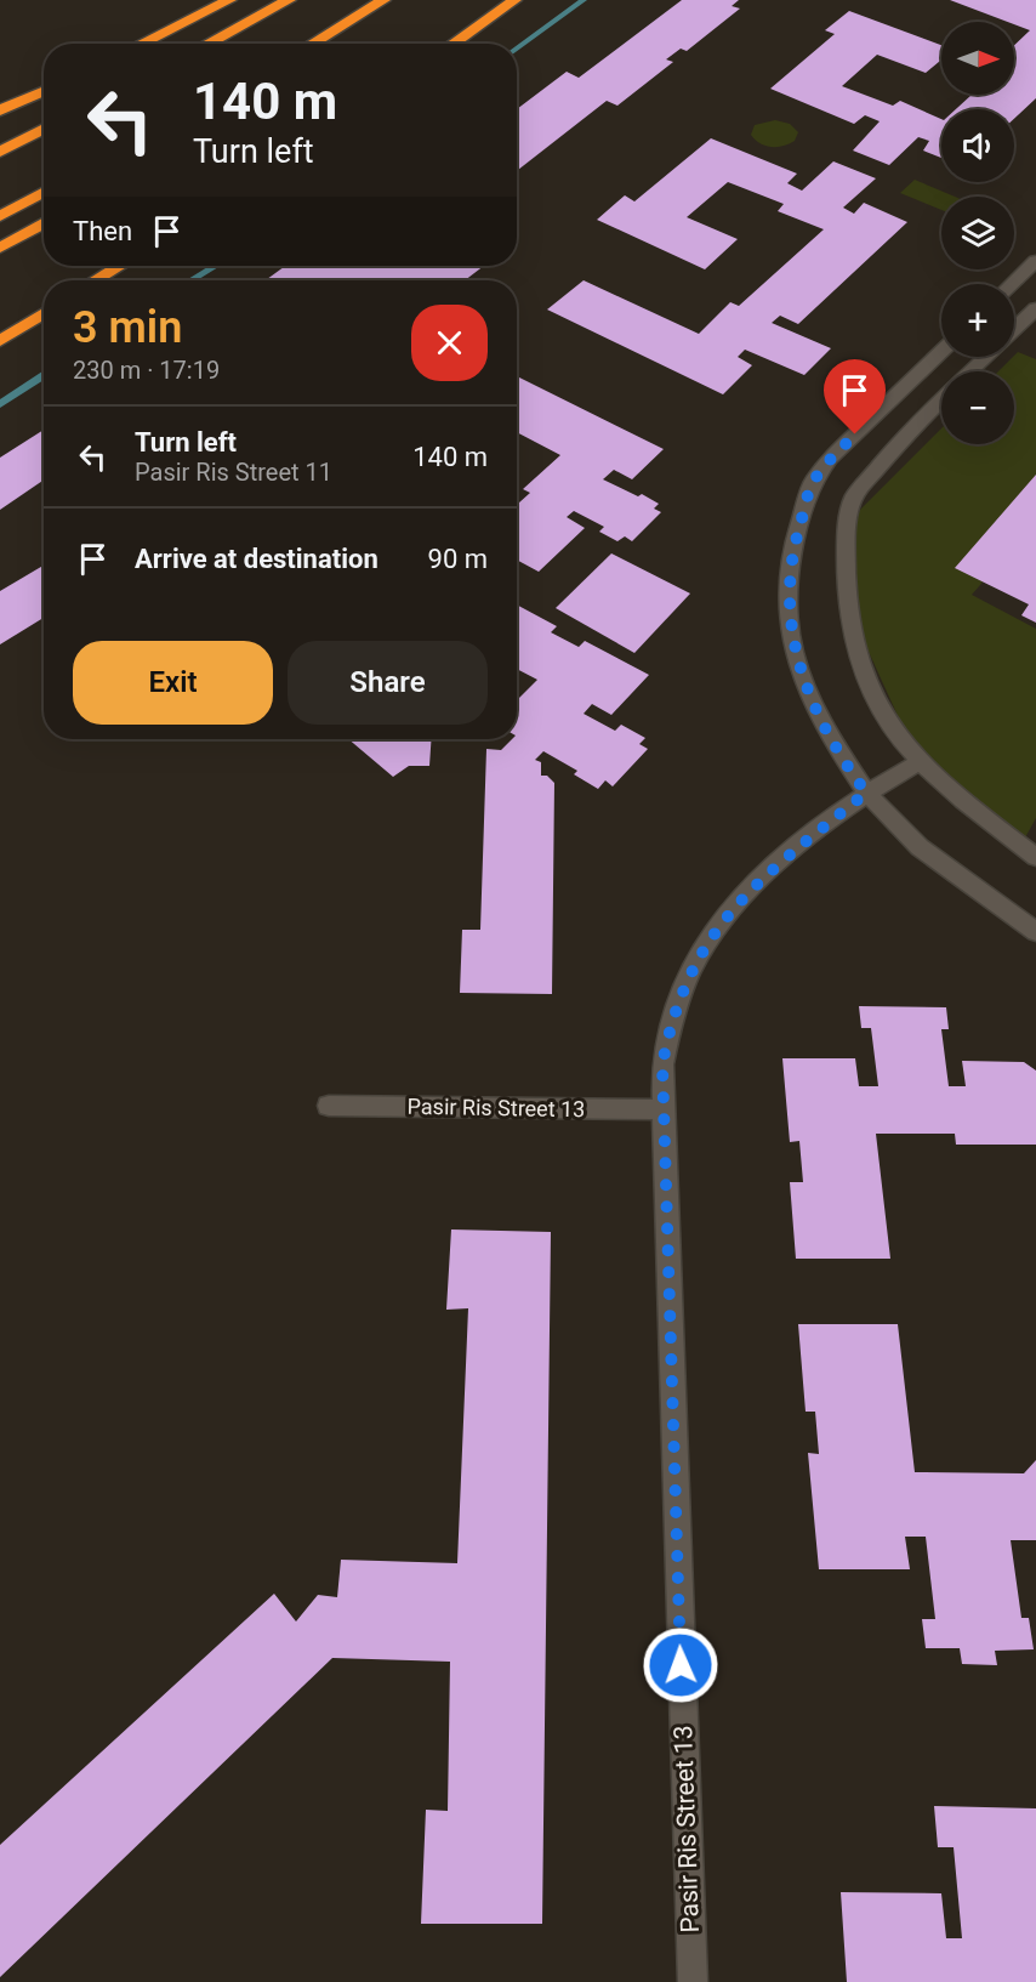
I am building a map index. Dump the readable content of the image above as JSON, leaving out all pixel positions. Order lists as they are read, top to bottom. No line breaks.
{"streets":{"street":["Pasir Ris Street 13"]},"north":"right","page":{"map_buttons":["+","−"],"turn":["140 m","Turn left"],"then":"Then","heading":["3 min","230 m · 17:19"],"list":[{"name":"Turn left","note":"Pasir Ris Street 11","value":"140 m"},{"name":"Arrive at destination","value":"90 m"}],"buttons":["Exit","Share"]}}
